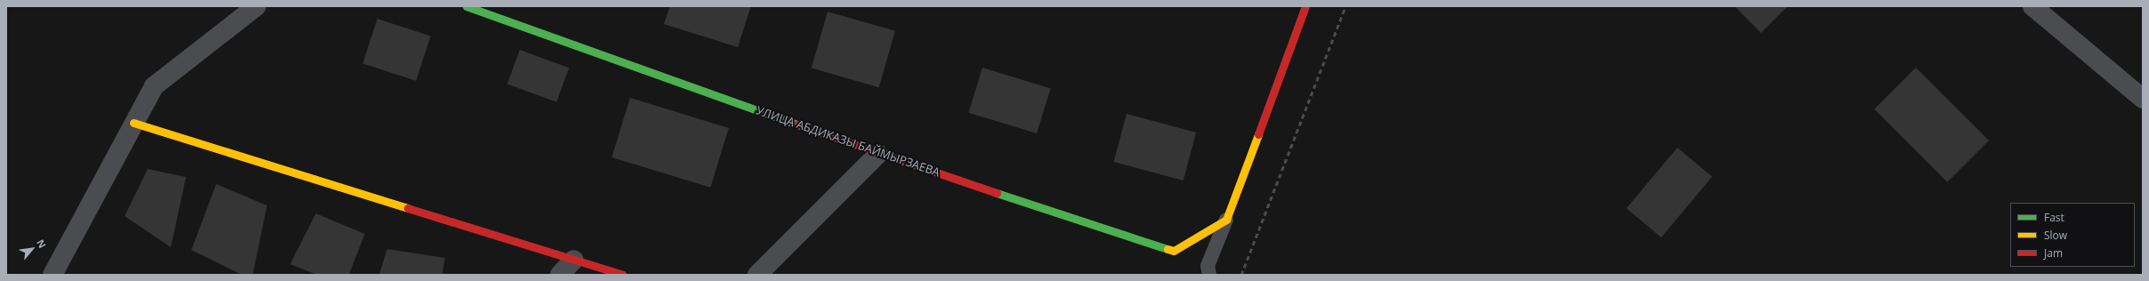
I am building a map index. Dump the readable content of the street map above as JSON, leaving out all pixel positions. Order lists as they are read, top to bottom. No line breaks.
{"streets":{"street":["УЛИЦА АБДИКАЗЫ БАЙМЫРЗАЕВА"]},"legend":["Fast","Slow","Jam"],"north":"top right"}
